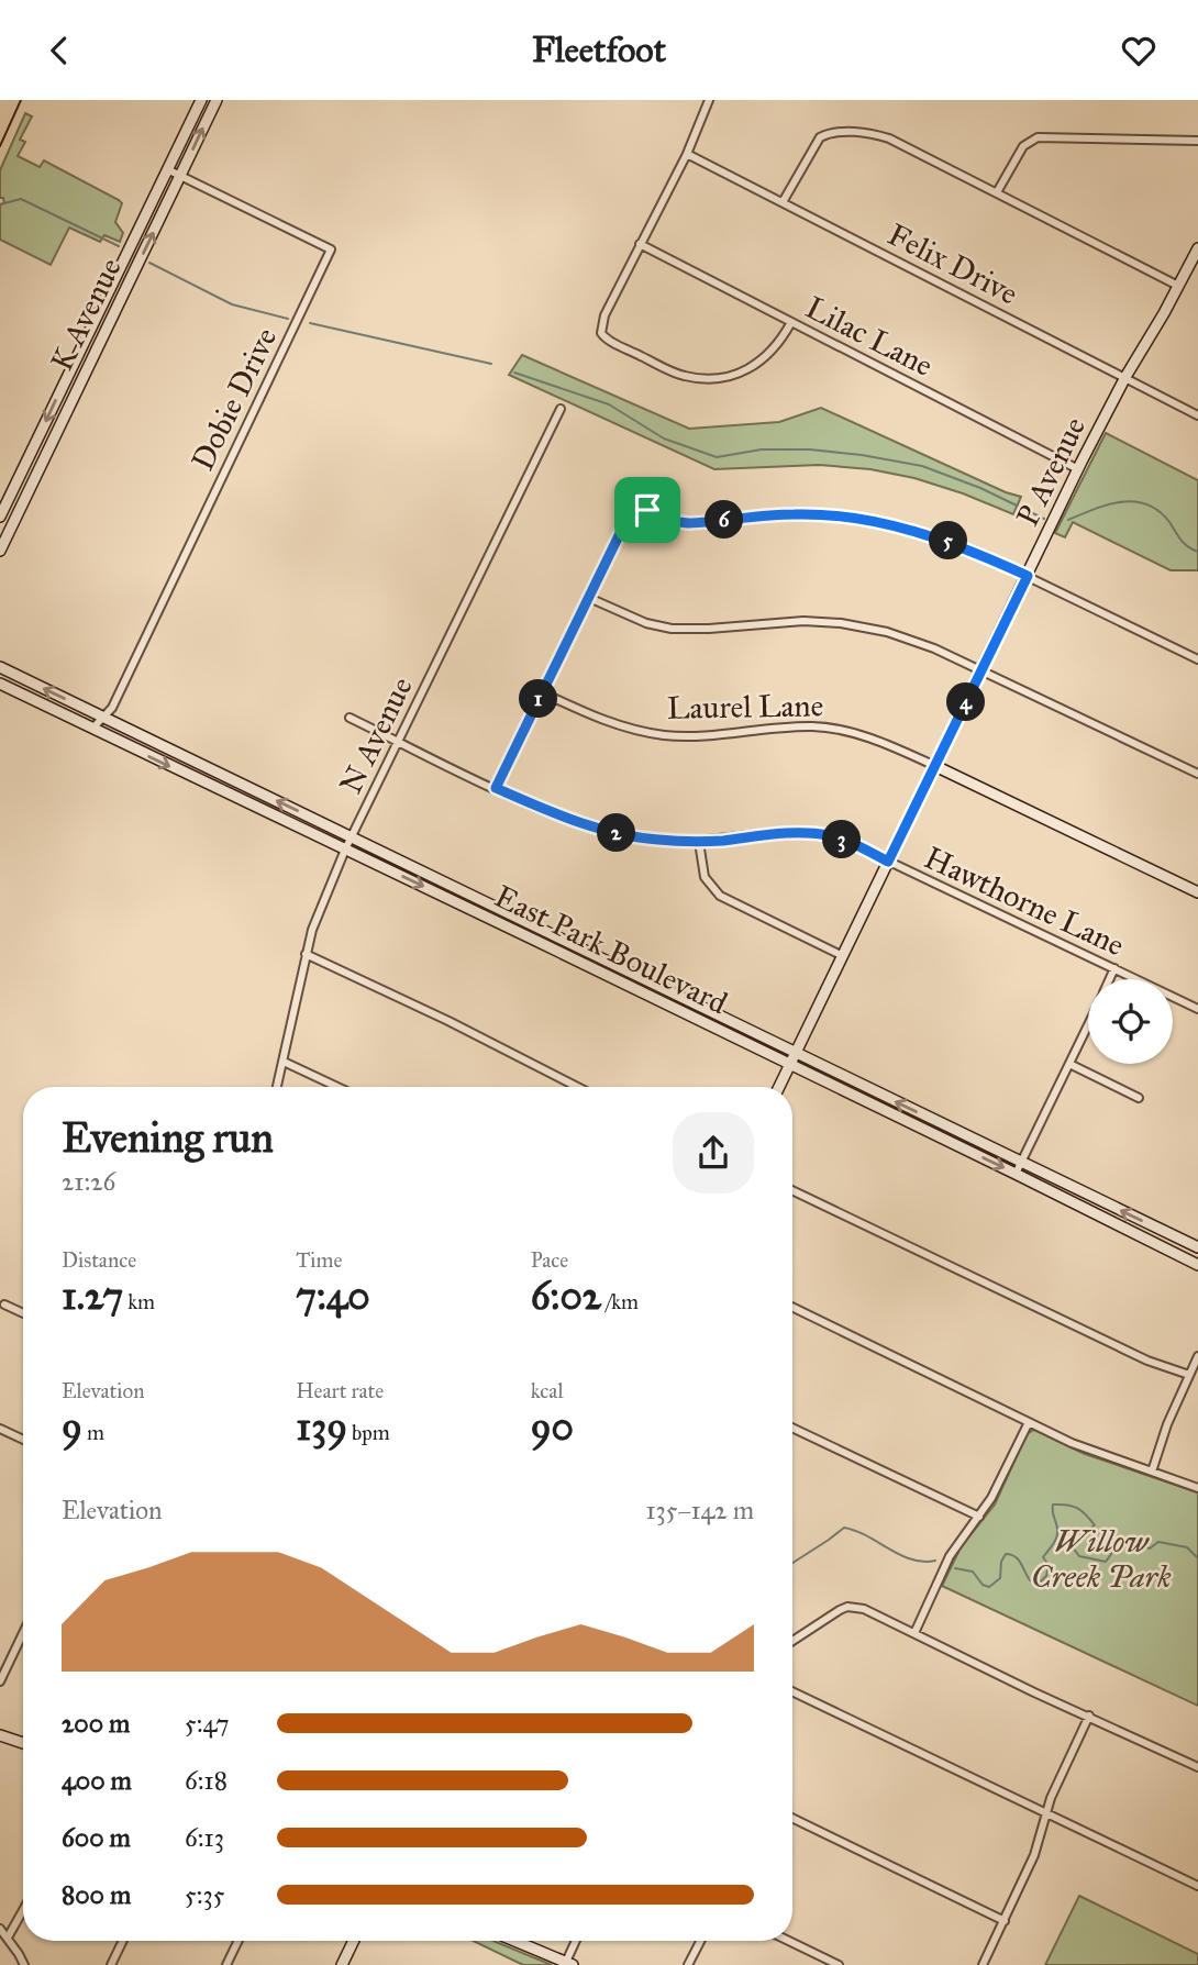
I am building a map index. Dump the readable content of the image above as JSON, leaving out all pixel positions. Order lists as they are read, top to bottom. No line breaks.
{"streets":{"main road":["K Avenue","P Avenue","Laurel Lane","East Park Boulevard"],"street":["Felix Drive","Lilac Lane","Dobie Drive","N Avenue","Hawthorne Lane"]},"crossings":[["Felix Drive","P Avenue"],["K Avenue","Dobie Drive"],["Lilac Lane","P Avenue"],["Dobie Drive","East Park Boulevard"],["P Avenue","Laurel Lane"],["P Avenue","Hawthorne Lane"],["P Avenue","East Park Boulevard"],["N Avenue","Hawthorne Lane"],["N Avenue","East Park Boulevard"]],"parks":["Willow Creek Park"],"page":{"header":"Fleetfoot","pins":["6","5","1","4","2","3"],"heading":["Evening run","21:26"],"stats":[["Distance","1.27 km"],["Time","7:40"],["Pace","6:02 /km"],["Elevation","9 m"],["Heart rate","139 bpm"],["kcal","90"]],"chart":["Elevation","135–142 m"],"list":[{"name":"200 m","note":"5:47"},{"name":"400 m","note":"6:18"},{"name":"600 m","note":"6:13"},{"name":"800 m","note":"5:35"}]}}
